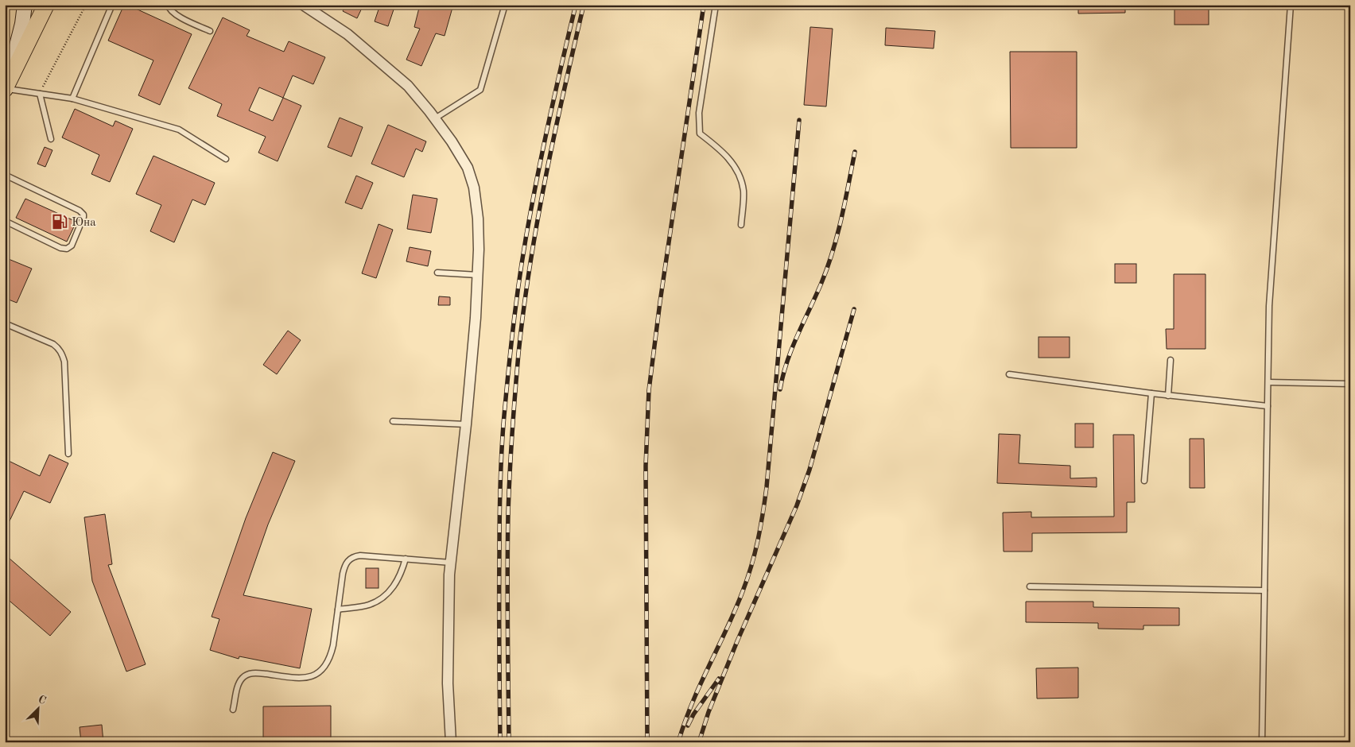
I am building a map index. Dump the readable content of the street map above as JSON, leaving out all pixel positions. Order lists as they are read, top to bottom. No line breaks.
{"places":{"fuel station":["Юна"]},"north":"top right"}
